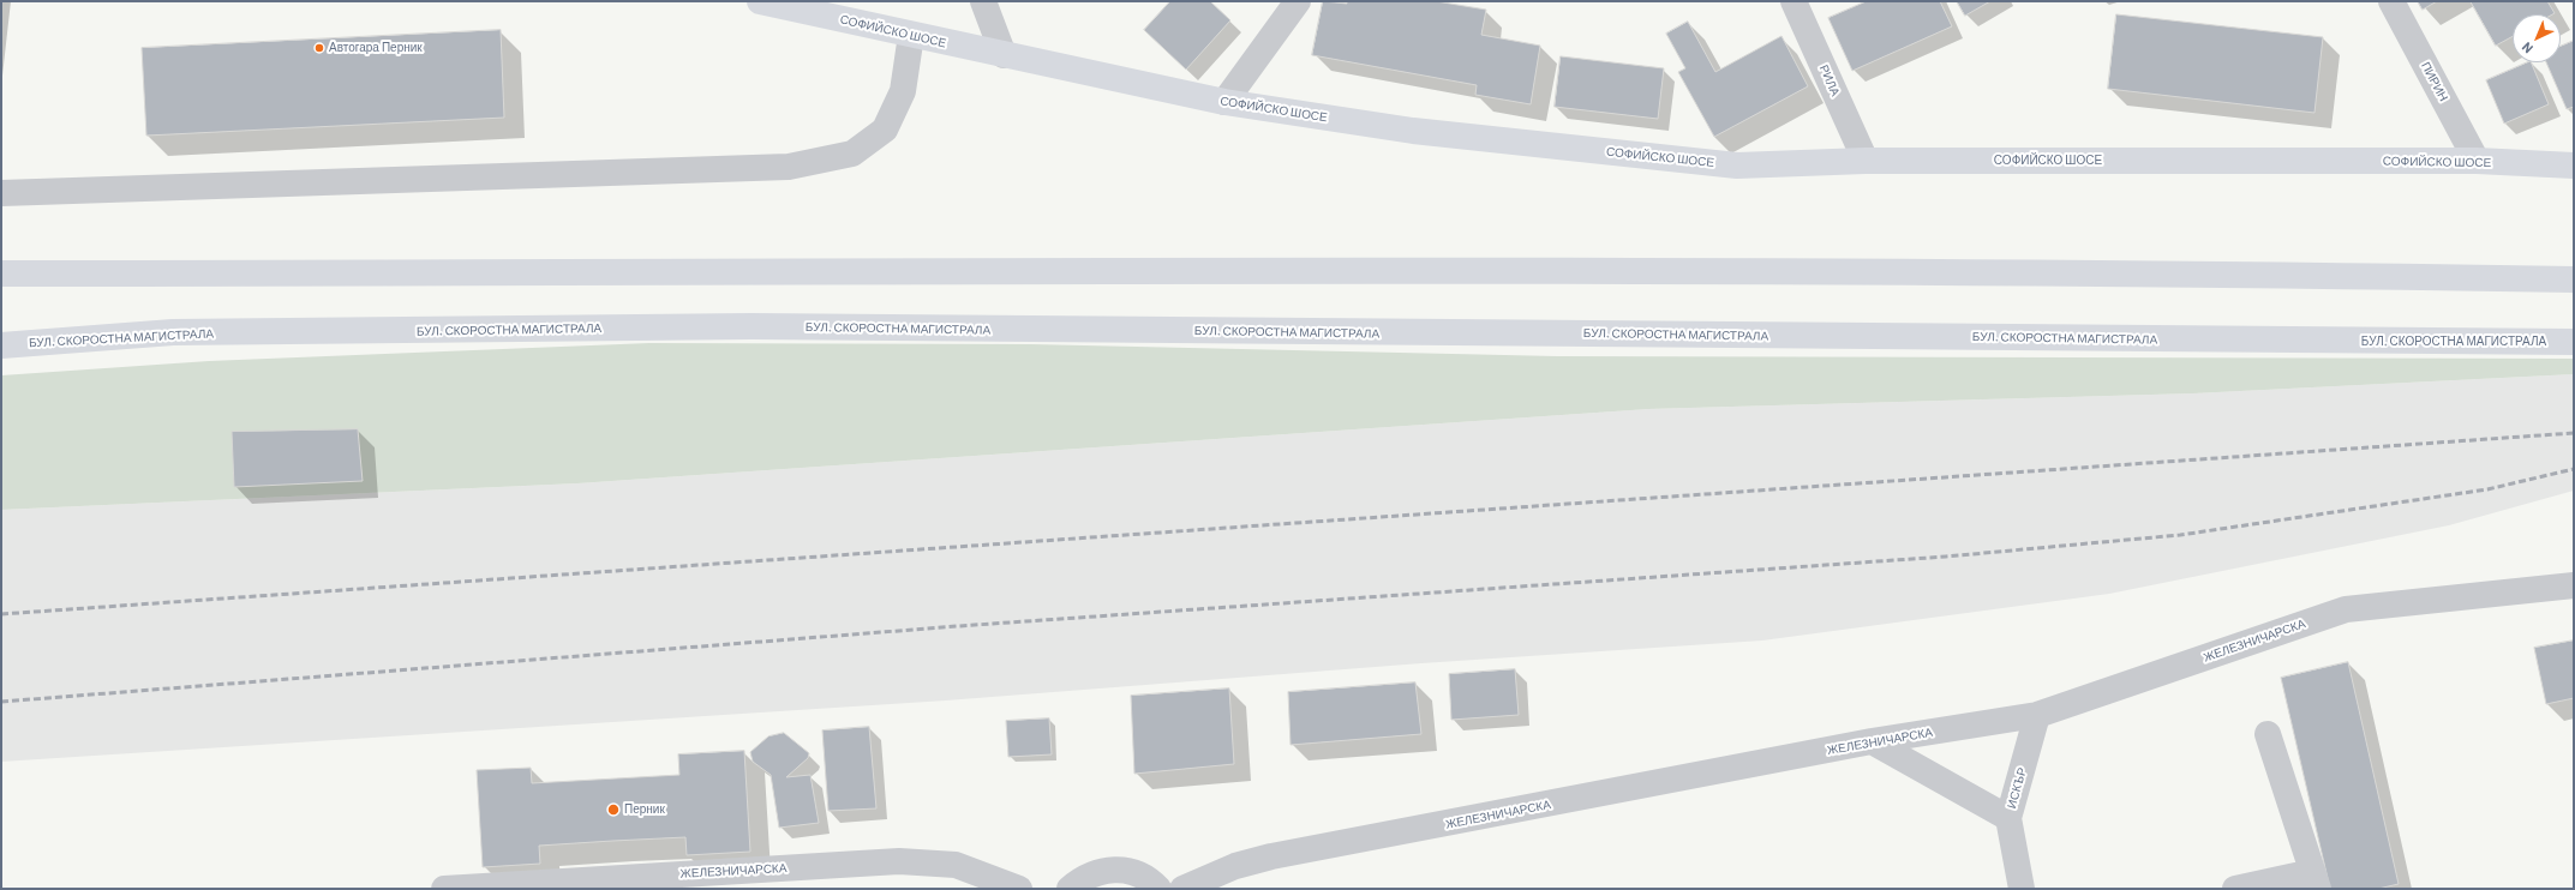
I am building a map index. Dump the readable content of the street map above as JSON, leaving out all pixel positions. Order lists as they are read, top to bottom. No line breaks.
{"streets":{"main road":["СОФИЙСКО ШОСЕ","БУЛ. СКОРОСТНА МАГИСТРАЛА"],"street":["РИЛА","ПИРИН","ЖЕЛЕЗНИЧАРСКА","ИСКЪР"]},"crossings":[["СОФИЙСКО ШОСЕ","РИЛА"],["СОФИЙСКО ШОСЕ","ПИРИН"],["ЖЕЛЕЗНИЧАРСКА","ИСКЪР"]],"places":["Автогара Перник","Перник"],"north":"bottom left"}
